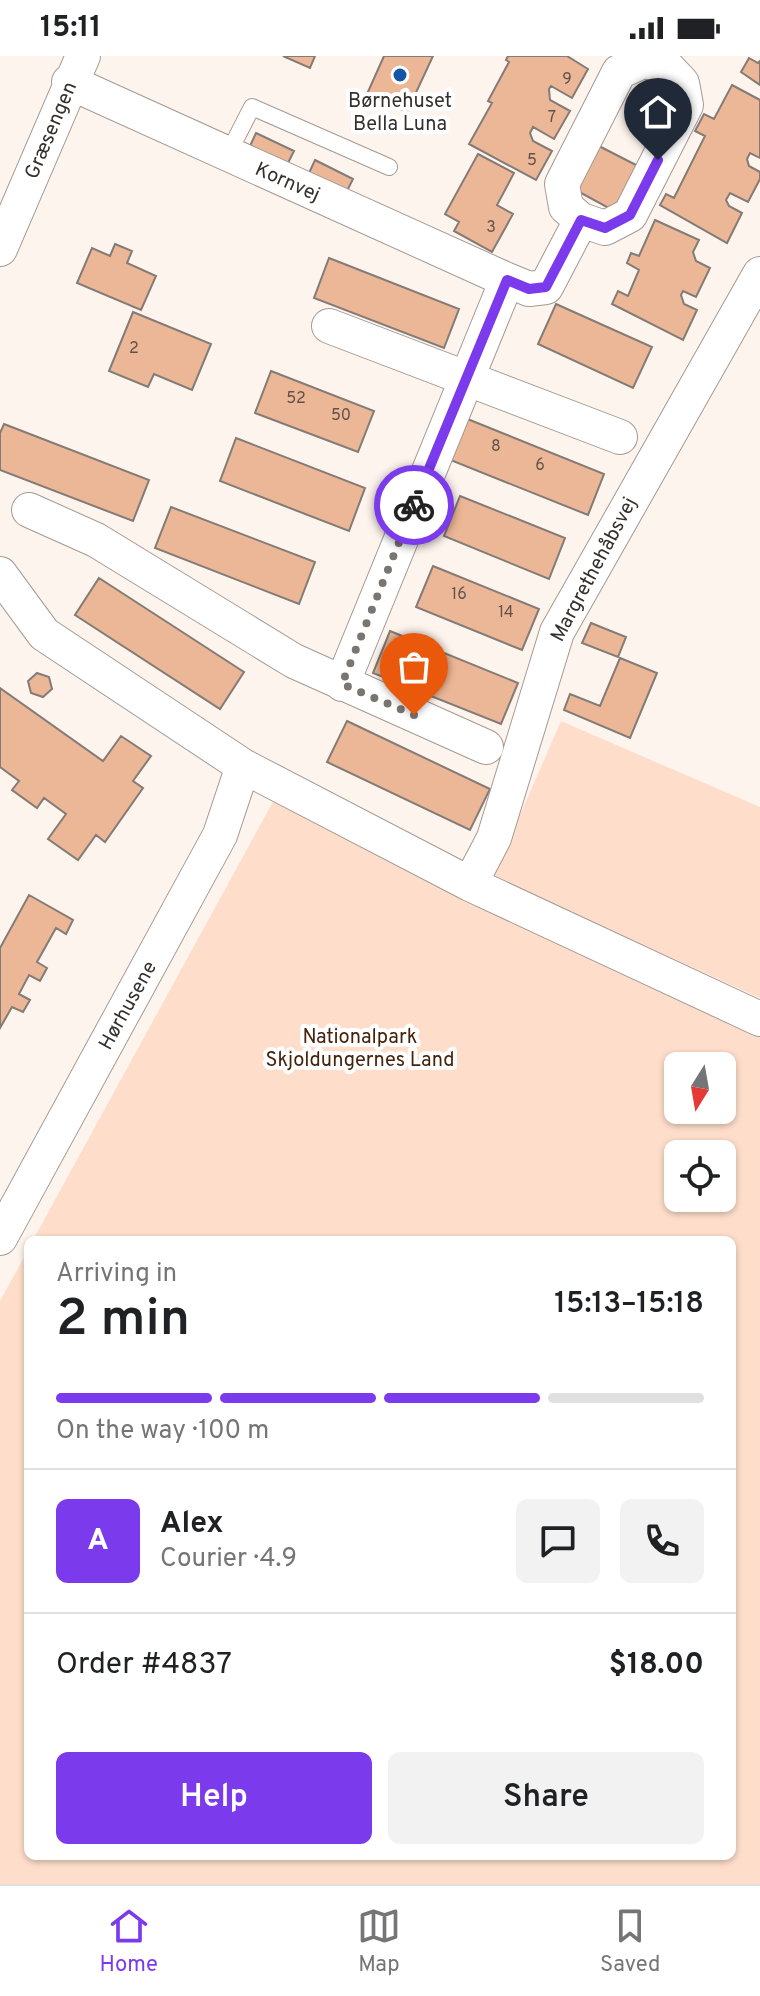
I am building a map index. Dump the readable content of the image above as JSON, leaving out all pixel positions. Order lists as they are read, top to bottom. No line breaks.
{"streets":{"street":["Græsengen","Kornvej","Margrethehåbsvej","Hørhusene"]},"crossings":[["Græsengen","Kornvej"]],"parks":["Nationalpark Skjoldungernes Land"],"places":["Børnehuset Bella Luna"],"house_numbers":["9","7","5","3","2","52","50","8","6","16","14"],"north":"bottom","page":{"status":"15:11","heading":["2 min","Arriving in","15:13–15:18"],"panel":["Alex","Courier · 4.9","Order #4837","$18.00"],"bar":"On the way · 100 m","round":"A","buttons":["Help","Share"],"tabs":["Home","Map","Saved"]}}
